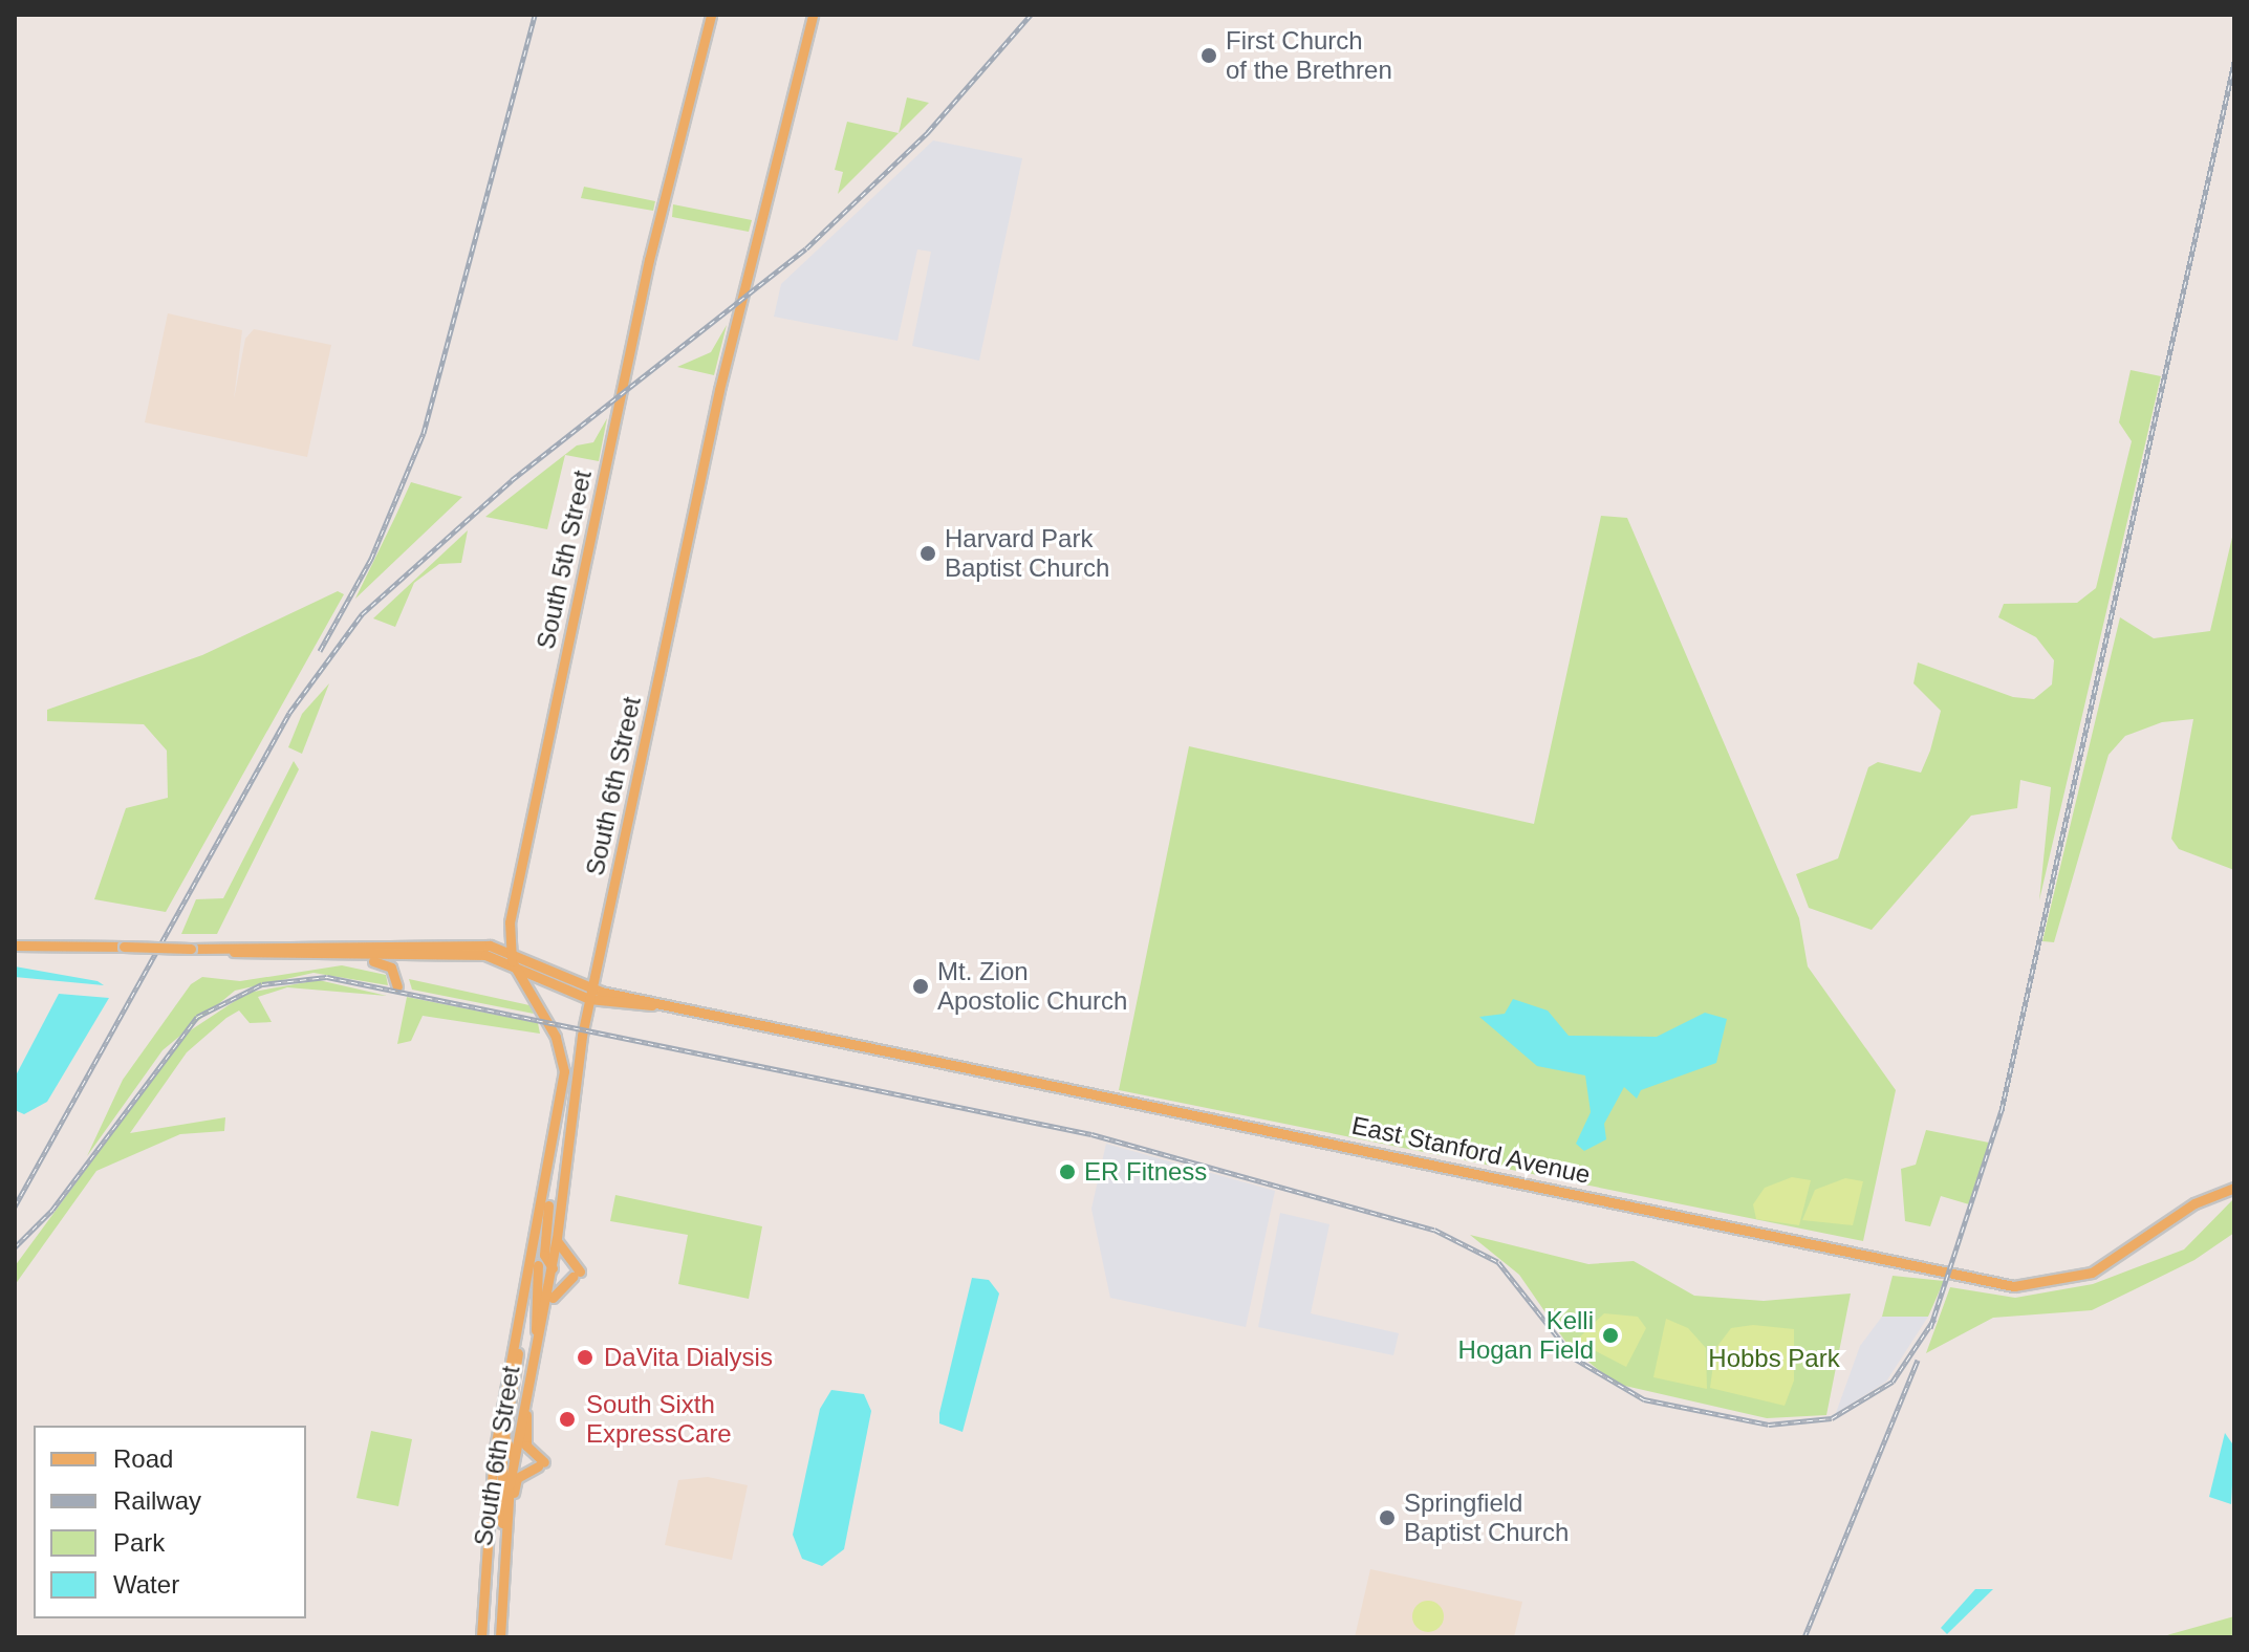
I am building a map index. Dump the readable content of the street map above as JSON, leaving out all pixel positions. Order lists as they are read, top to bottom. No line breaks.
{"streets":{"main road":["South 5th Street","South 6th Street","East Stanford Avenue"]},"crossings":[["South 5th Street","South 6th Street"],["South 5th Street","East Stanford Avenue"],["South 6th Street","East Stanford Avenue"]],"parks":["Hobbs Park"],"places":["First Church of the Brethren","Harvard Park Baptist Church","Mt. Zion Apostolic Church","ER Fitness","Kelli Hogan Field","DaVita Dialysis","South Sixth ExpressCare","Springfield Baptist Church"],"legend":["Road","Railway","Park","Water"]}
